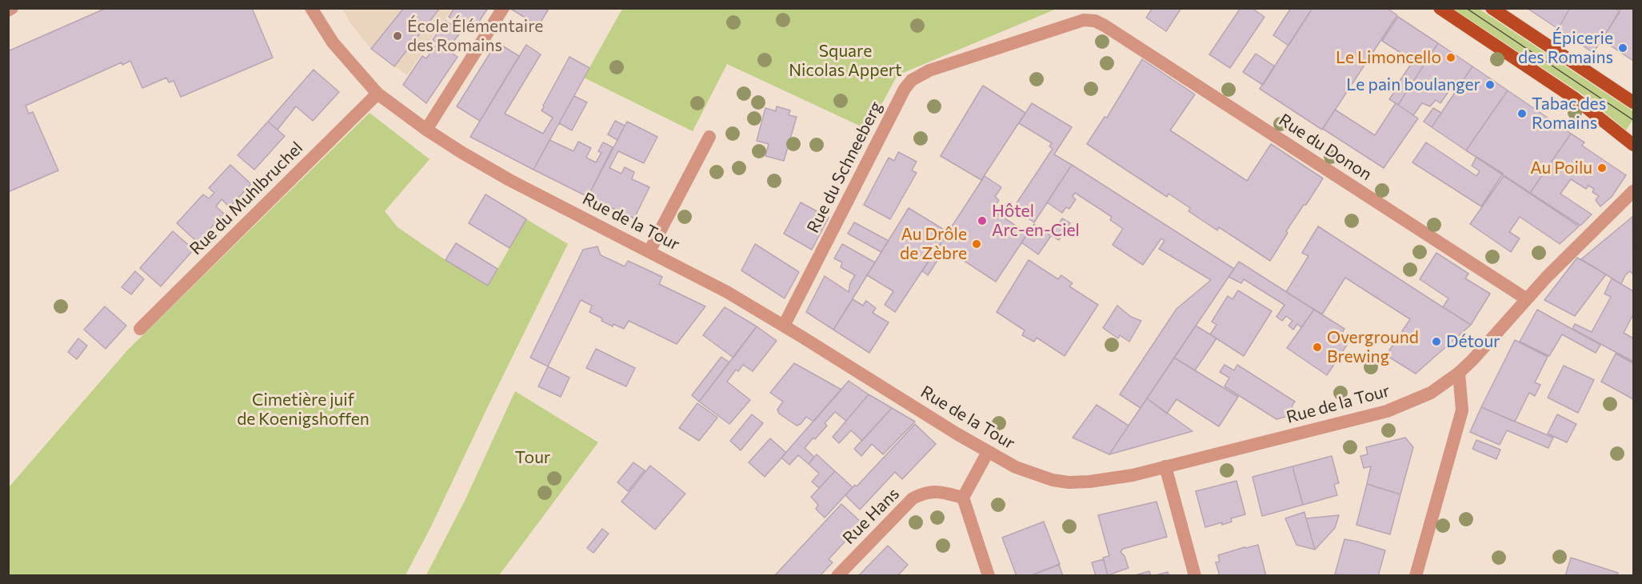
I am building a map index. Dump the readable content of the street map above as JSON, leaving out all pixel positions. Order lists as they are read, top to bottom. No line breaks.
{"streets":{"street":["Rue du Donon","Rue du Schneeberg","Rue du Muhlbruchel","Rue de la Tour","Rue Hans"]},"crossings":[["Rue du Donon","Rue du Schneeberg"],["Rue du Donon","Rue de la Tour"],["Rue du Schneeberg","Rue de la Tour"],["Rue du Muhlbruchel","Rue de la Tour"]],"parks":["Square Nicolas Appert","Cimetière juif de Koenigshoffen","Tour"],"places":["École Élémentaire des Romains","Épicerie des Romains","Le Limoncello","Le pain boulanger","Tabac des Romains","Au Poilu","Hôtel Arc-en-Ciel","Au Drôle de Zèbre","Détour","Overground Brewing"]}
